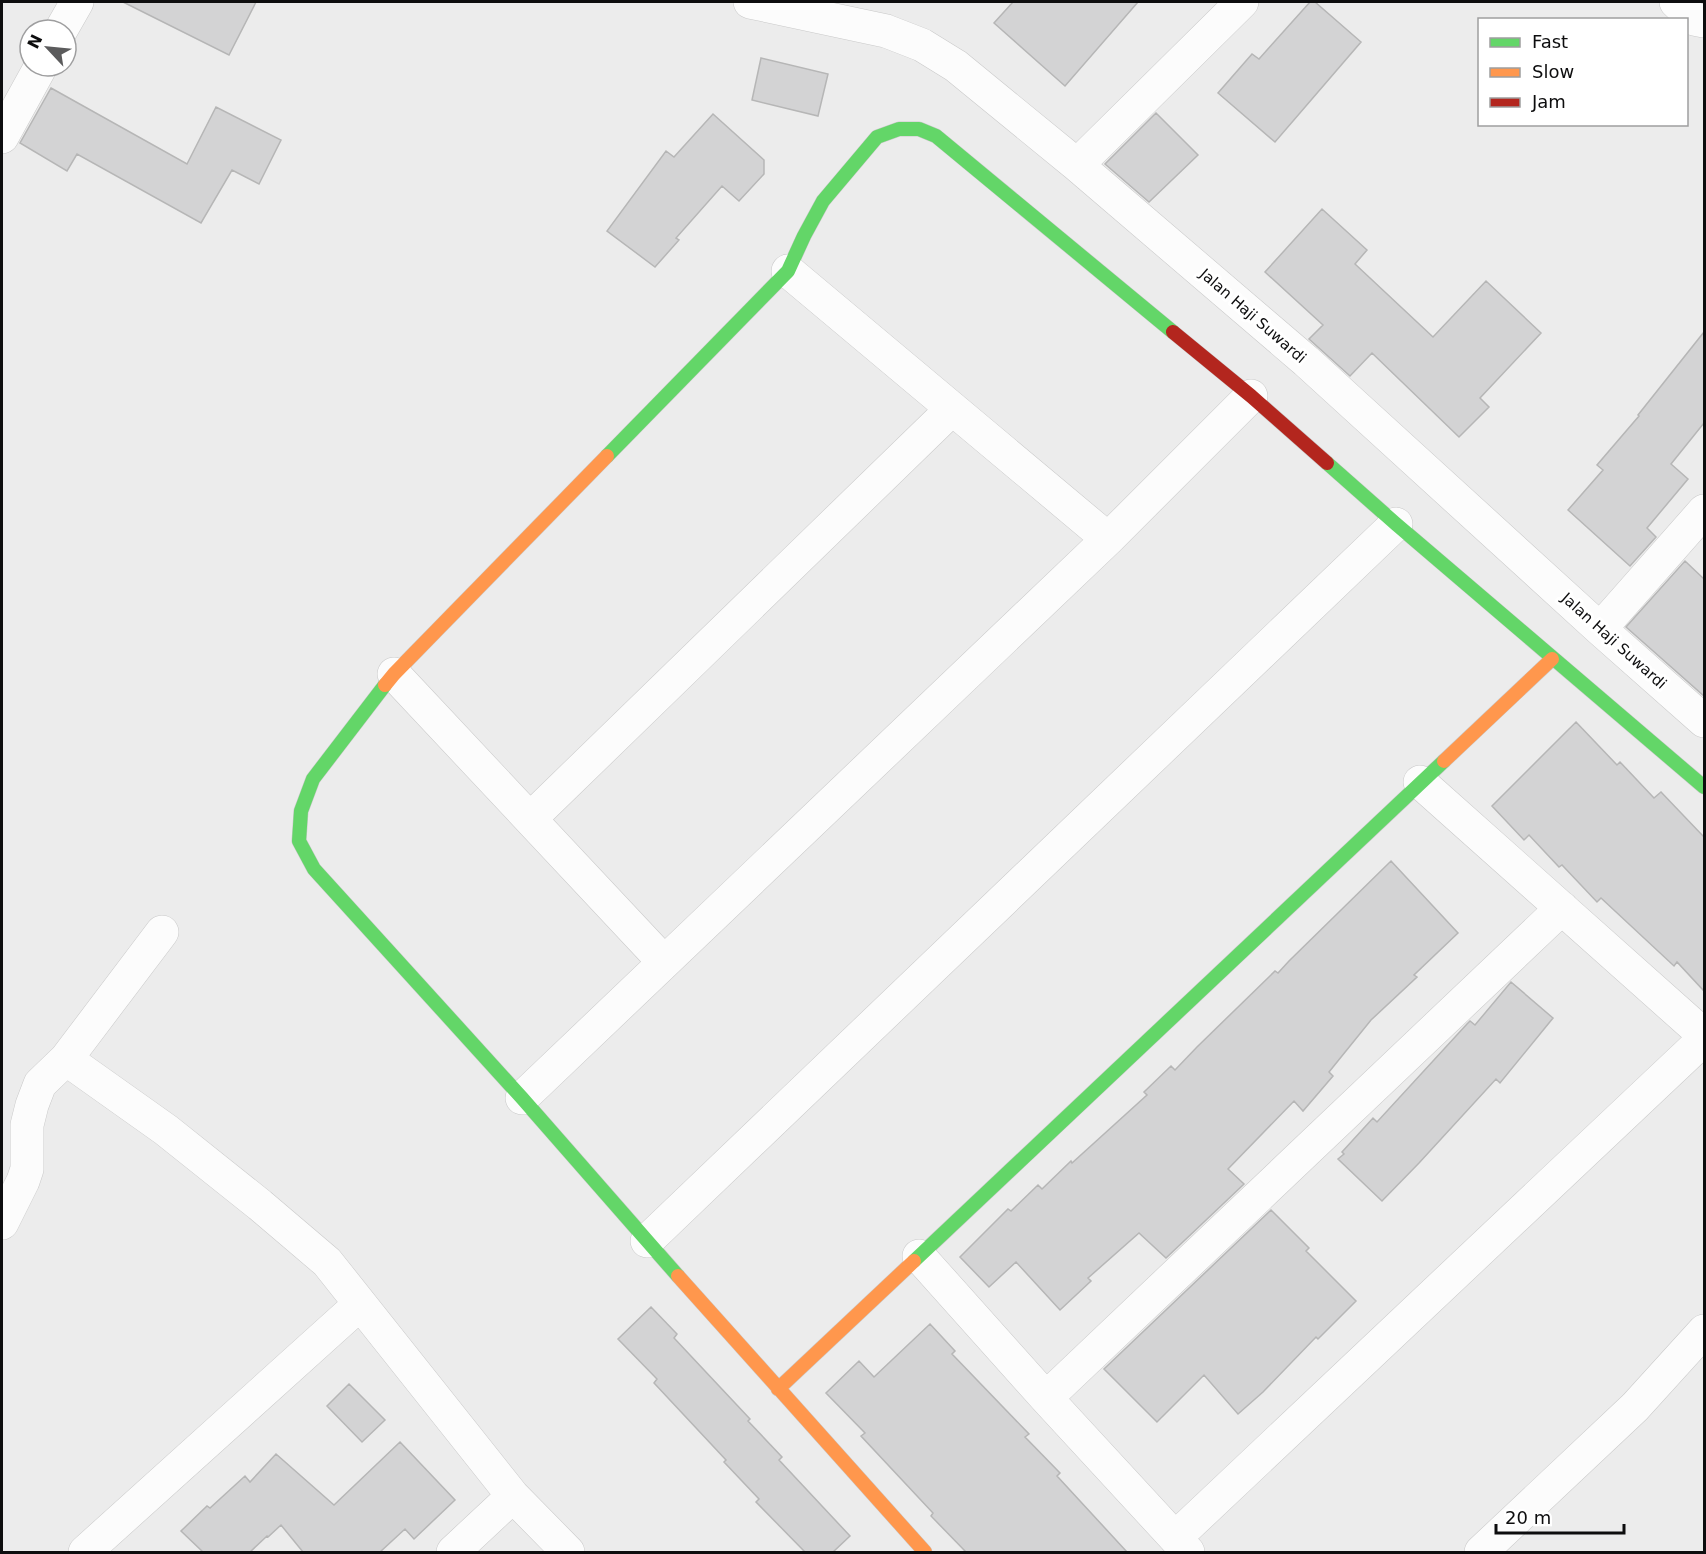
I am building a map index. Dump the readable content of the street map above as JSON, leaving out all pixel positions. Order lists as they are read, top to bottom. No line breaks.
{"streets":{"street":["Jalan Haji Suwardi"]},"legend":["Fast","Slow","Jam"],"scale_bar":"20 m","north":"top left"}
